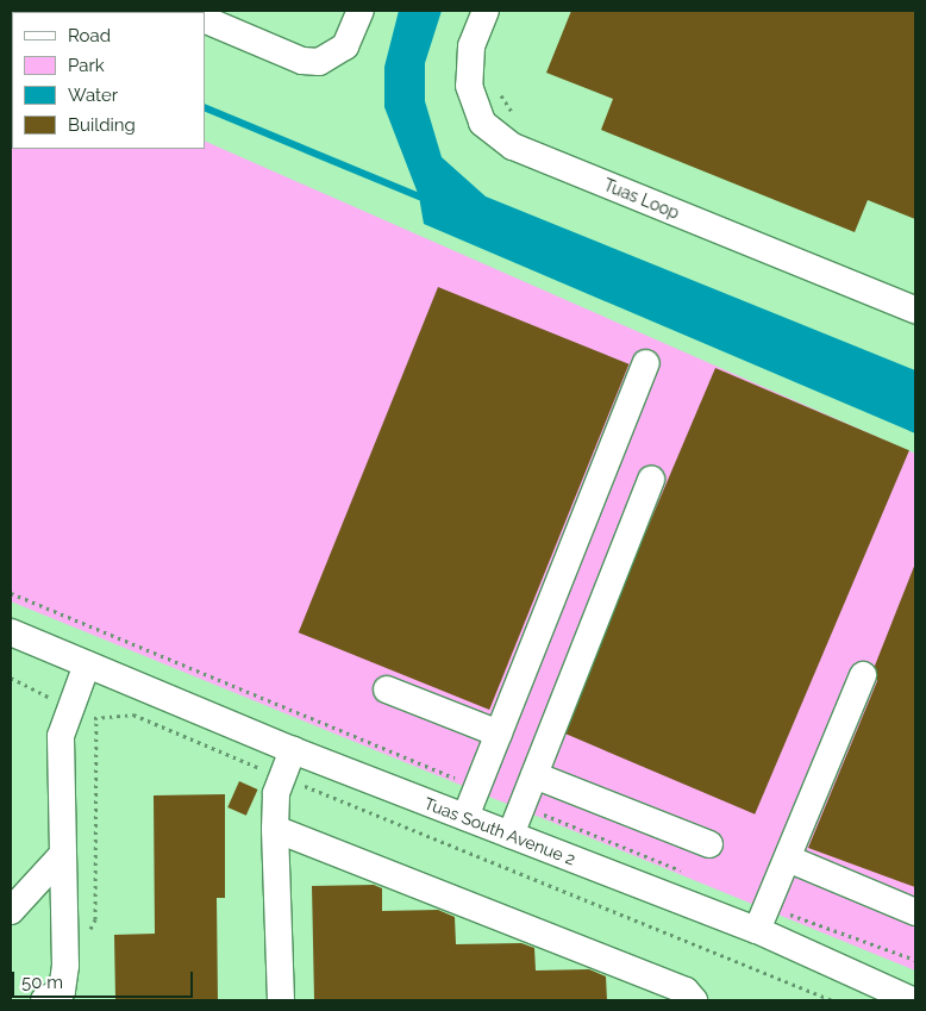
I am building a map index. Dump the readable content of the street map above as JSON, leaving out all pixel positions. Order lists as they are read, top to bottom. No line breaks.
{"streets":{"street":["Tuas Loop","Tuas South Avenue 2"]},"legend":["Road","Park","Water","Building"],"scale_bar":"50 m"}
